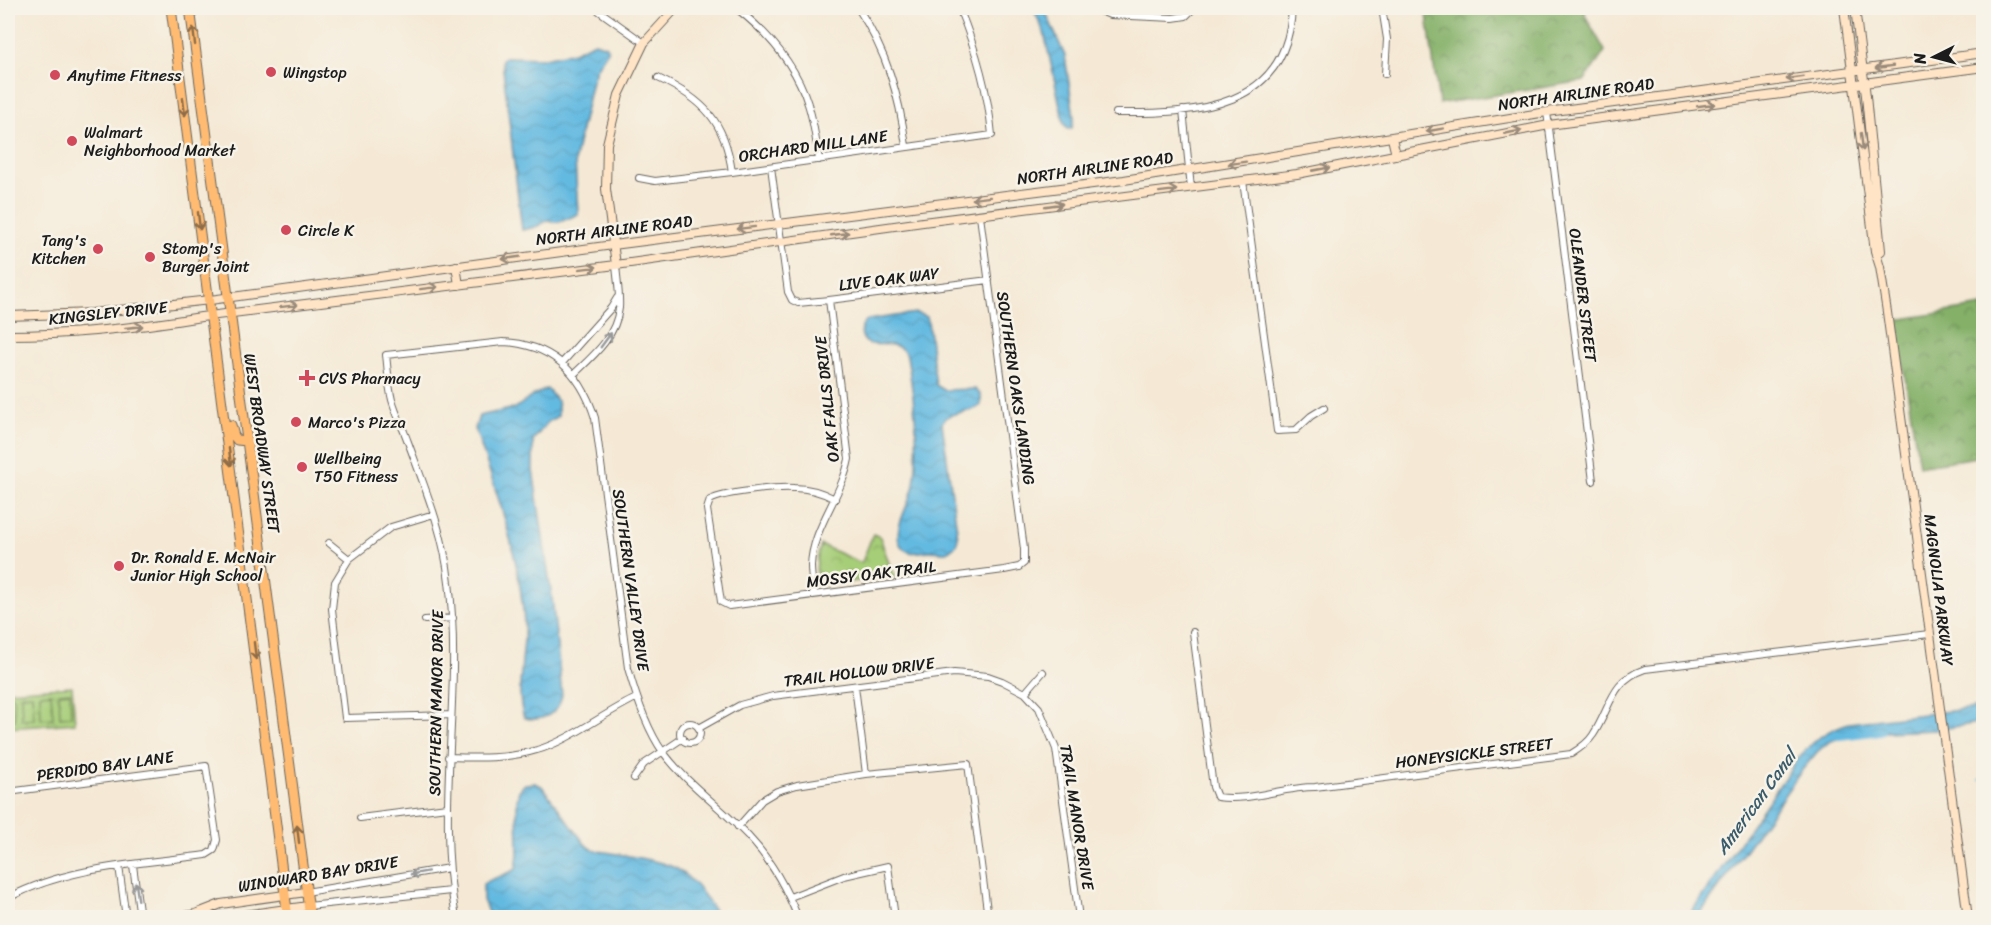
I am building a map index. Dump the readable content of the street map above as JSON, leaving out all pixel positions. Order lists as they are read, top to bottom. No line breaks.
{"streets":{"main road":["NORTH AIRLINE ROAD","KINGSLEY DRIVE","WEST BROADWAY STREET","MAGNOLIA PARKWAY","WINDWARD BAY DRIVE"],"street":["ORCHARD MILL LANE","LIVE OAK WAY","OLEANDER STREET","SOUTHERN OAKS LANDING","OAK FALLS DRIVE","MOSSY OAK TRAIL","SOUTHERN VALLEY DRIVE","TRAIL HOLLOW DRIVE","SOUTHERN MANOR DRIVE","HONEYSICKLE STREET","PERDIDO BAY LANE","TRAIL MANOR DRIVE"]},"crossings":[["NORTH AIRLINE ROAD","LIVE OAK WAY"],["NORTH AIRLINE ROAD","OLEANDER STREET"],["NORTH AIRLINE ROAD","KINGSLEY DRIVE"],["NORTH AIRLINE ROAD","SOUTHERN OAKS LANDING"],["NORTH AIRLINE ROAD","WEST BROADWAY STREET"],["NORTH AIRLINE ROAD","MAGNOLIA PARKWAY"],["LIVE OAK WAY","SOUTHERN OAKS LANDING"],["LIVE OAK WAY","OAK FALLS DRIVE"],["KINGSLEY DRIVE","WEST BROADWAY STREET"],["SOUTHERN OAKS LANDING","MOSSY OAK TRAIL"],["OAK FALLS DRIVE","MOSSY OAK TRAIL"],["WEST BROADWAY STREET","WINDWARD BAY DRIVE"],["SOUTHERN VALLEY DRIVE","TRAIL HOLLOW DRIVE"],["SOUTHERN VALLEY DRIVE","SOUTHERN MANOR DRIVE"],["MAGNOLIA PARKWAY","HONEYSICKLE STREET"],["TRAIL HOLLOW DRIVE","TRAIL MANOR DRIVE"],["SOUTHERN MANOR DRIVE","WINDWARD BAY DRIVE"]],"water":["American Canal"],"places":{"other":["Wingstop","Anytime Fitness","Walmart Neighborhood Market","Circle K","Tang's Kitchen","Stomp's Burger Joint","Marco's Pizza","Wellbeing T50 Fitness","Dr. Ronald E. McNair Junior High School"],"health":["CVS Pharmacy"]},"north":"left"}
